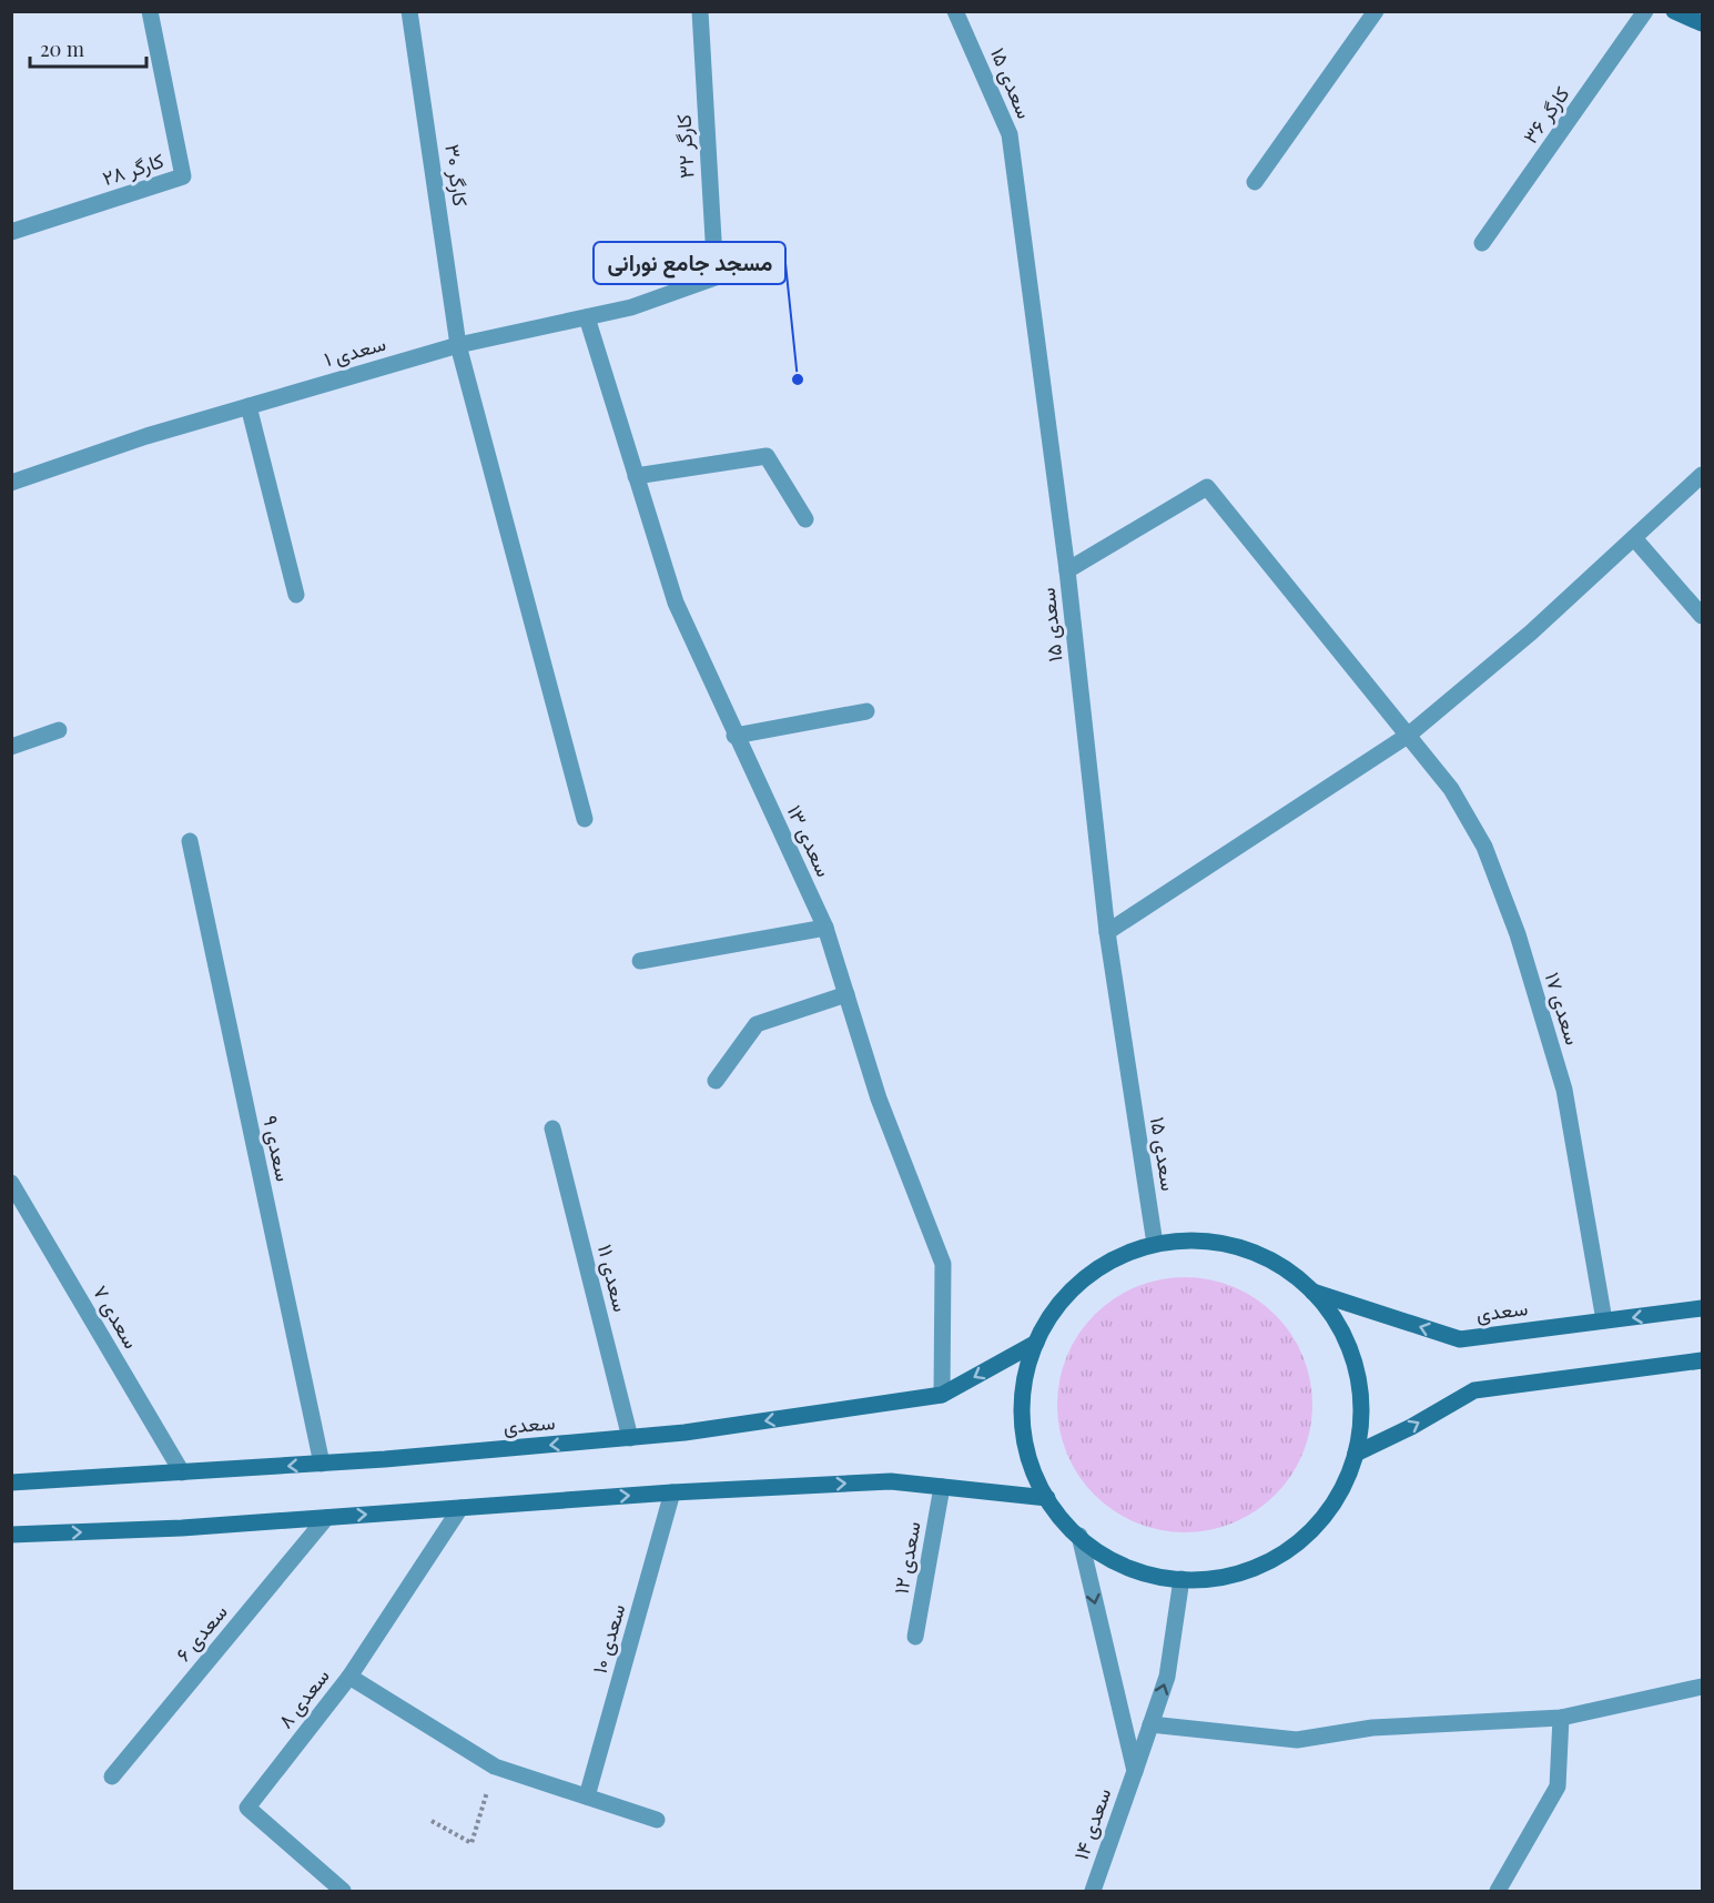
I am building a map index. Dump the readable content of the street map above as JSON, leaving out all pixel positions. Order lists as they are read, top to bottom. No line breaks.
{"streets":{"main road":["سعدی"],"street":["سعدی ۱۵","کارگر ۳۶","کارگر ۳۲","کارگر ۲۸","کارگر ۳۰","سعدی ۱","سعدی ۱۳","سعدی ۱۷","سعدی ۹","سعدی ۱۱","سعدی ۷","سعدی ۱۲","سعدی ۶","سعدی ۱۰","سعدی ۸","سعدی ۱۴"]},"crossings":[["سعدی ۱۵","سعدی ۱۷"],["کارگر ۳۲","سعدی ۱"],["کارگر ۳۰","سعدی ۱"],["سعدی ۱","سعدی ۱۳"],["سعدی ۱۳","سعدی"],["سعدی ۱۷","سعدی"],["سعدی ۹","سعدی"],["سعدی ۱۱","سعدی"],["سعدی","سعدی ۷"]],"places":["مسجد جامع نورانی"],"scale_bar":"20 m"}
